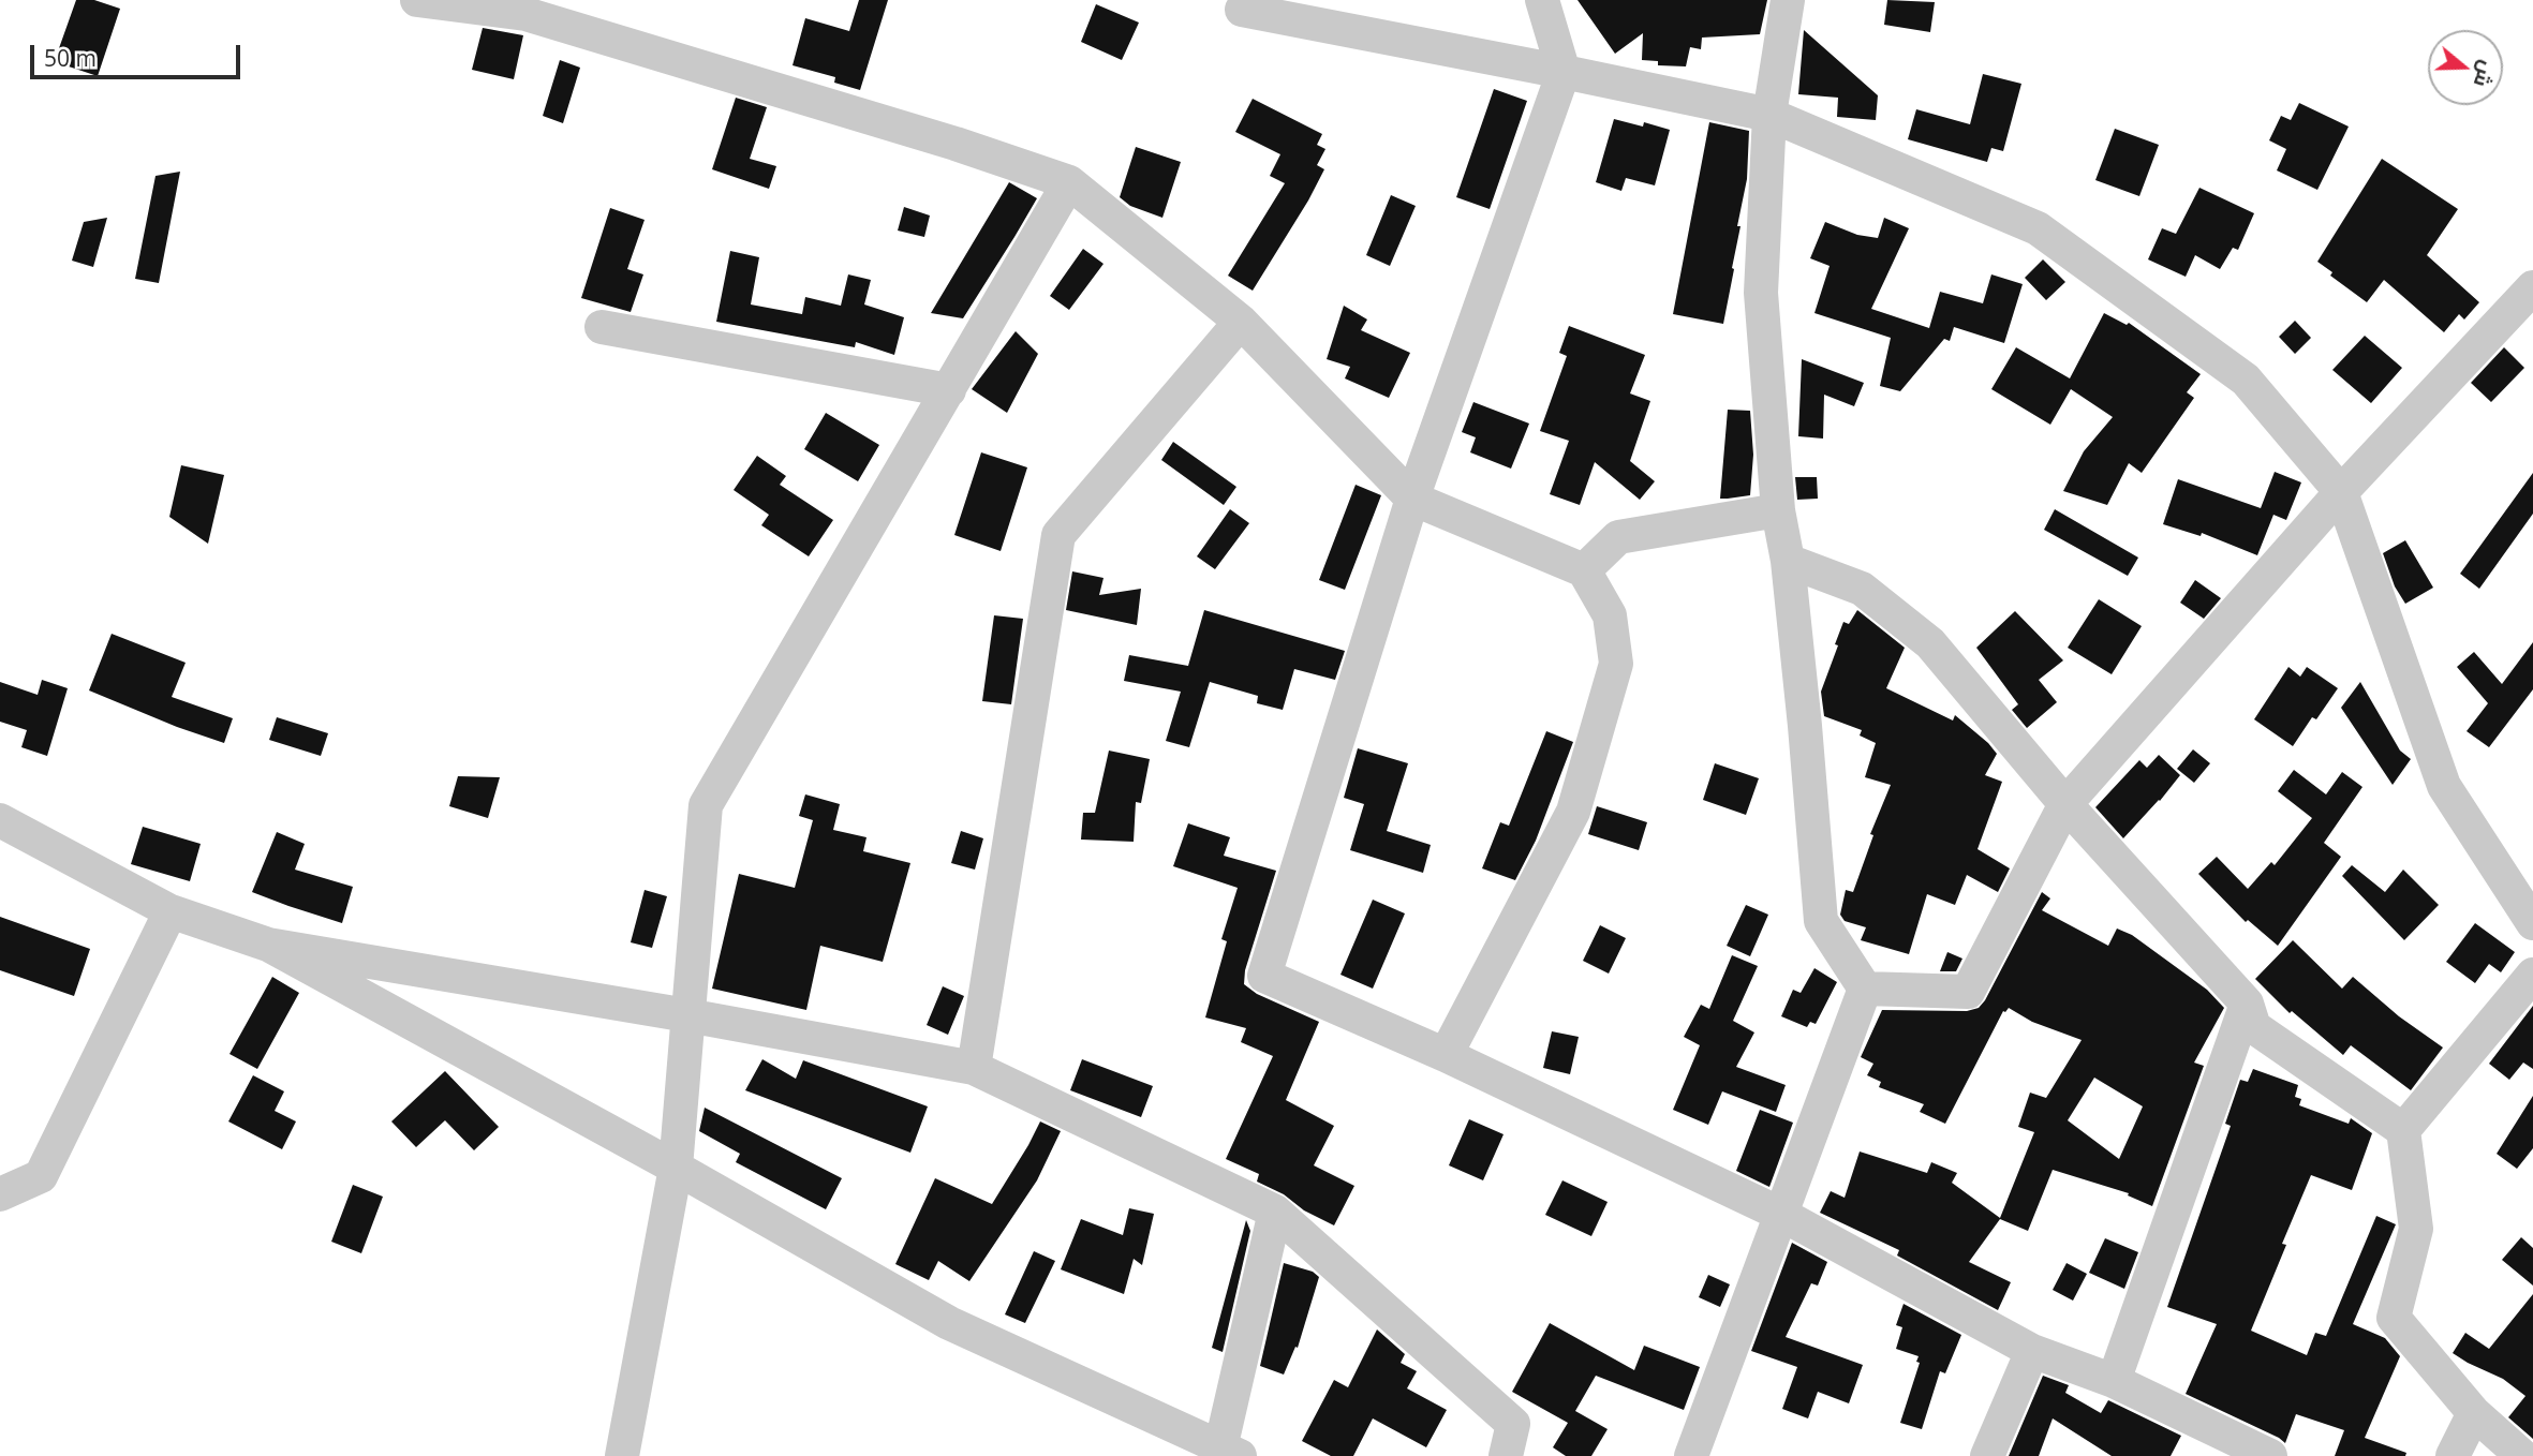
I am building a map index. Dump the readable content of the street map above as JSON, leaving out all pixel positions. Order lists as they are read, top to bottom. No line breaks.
{"scale_bar":"50 m","north":"right"}
